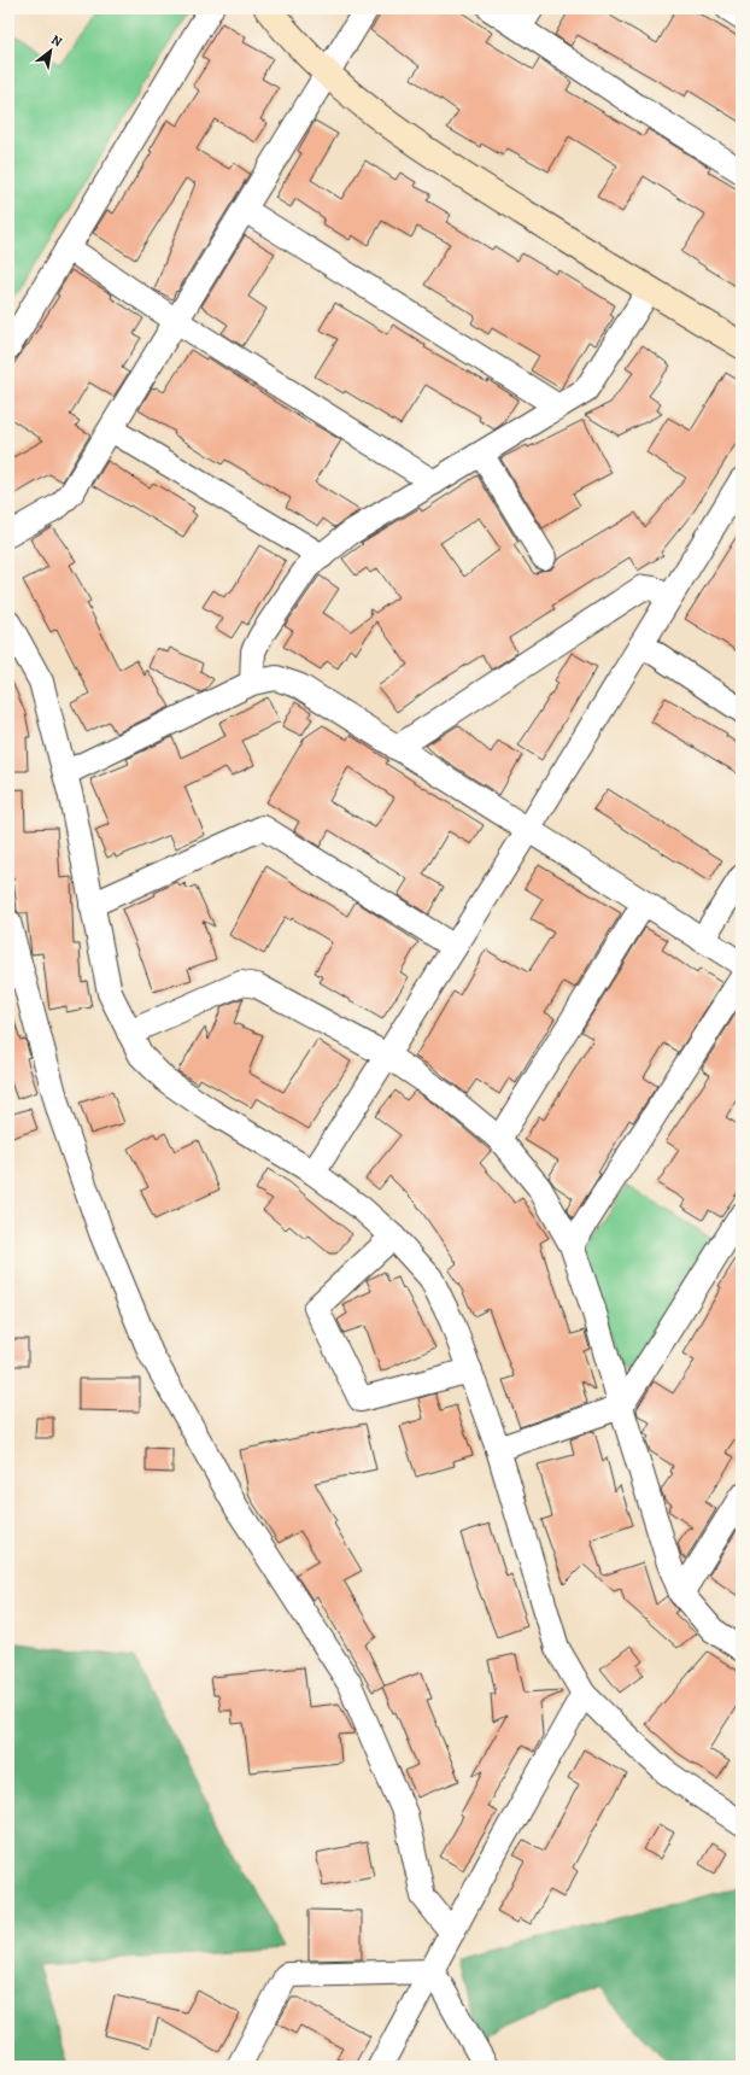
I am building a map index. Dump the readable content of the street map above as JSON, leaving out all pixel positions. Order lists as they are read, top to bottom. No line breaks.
{"north":"top right"}
